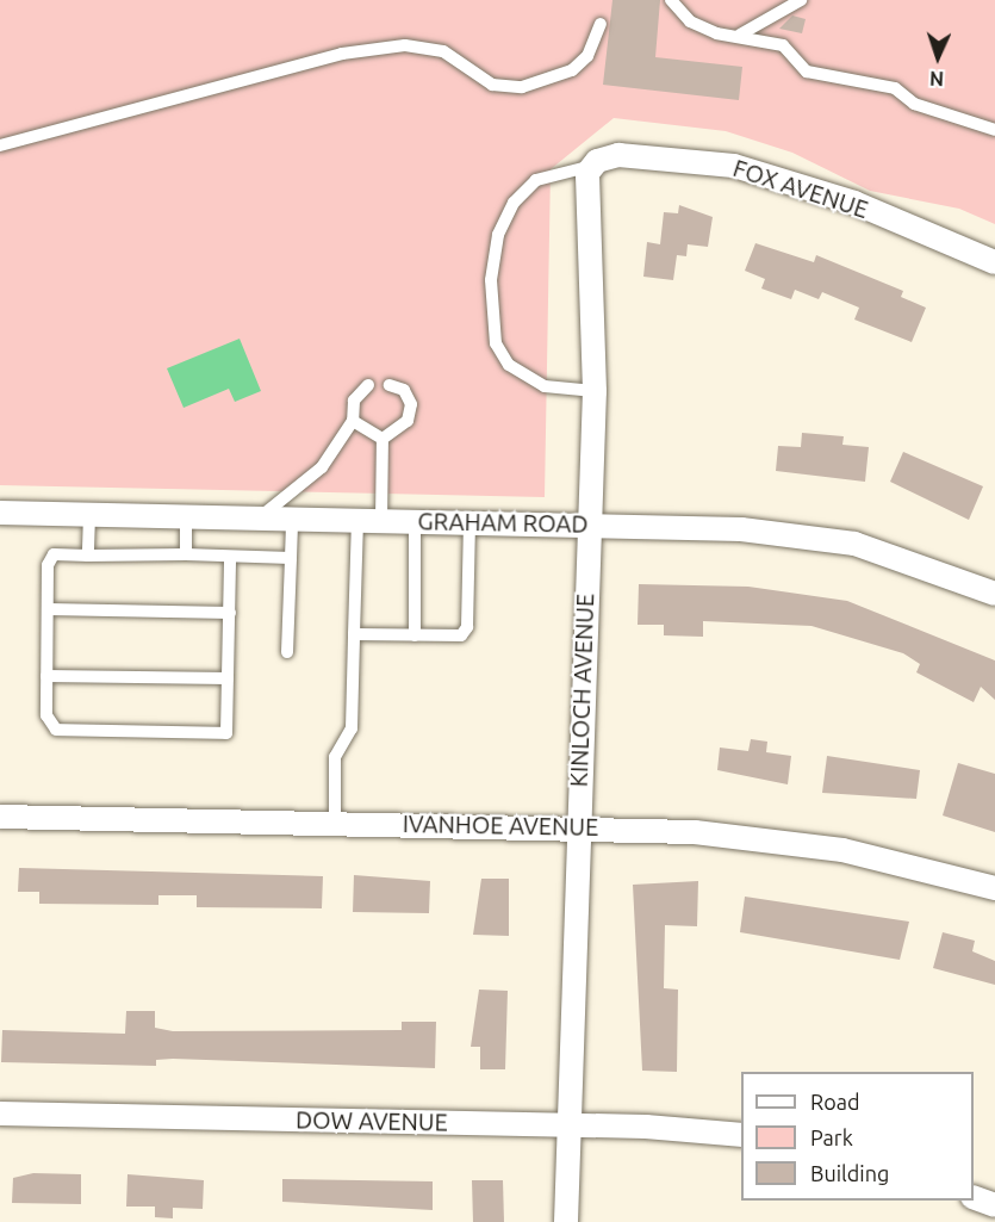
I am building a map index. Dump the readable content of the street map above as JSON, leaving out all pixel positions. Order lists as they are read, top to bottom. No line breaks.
{"streets":{"street":["FOX AVENUE","GRAHAM ROAD","KINLOCH AVENUE","IVANHOE AVENUE","DOW AVENUE"]},"crossings":[["FOX AVENUE","KINLOCH AVENUE"],["GRAHAM ROAD","KINLOCH AVENUE"],["KINLOCH AVENUE","IVANHOE AVENUE"],["KINLOCH AVENUE","DOW AVENUE"]],"legend":["Road","Park","Building"],"north":"bottom"}
